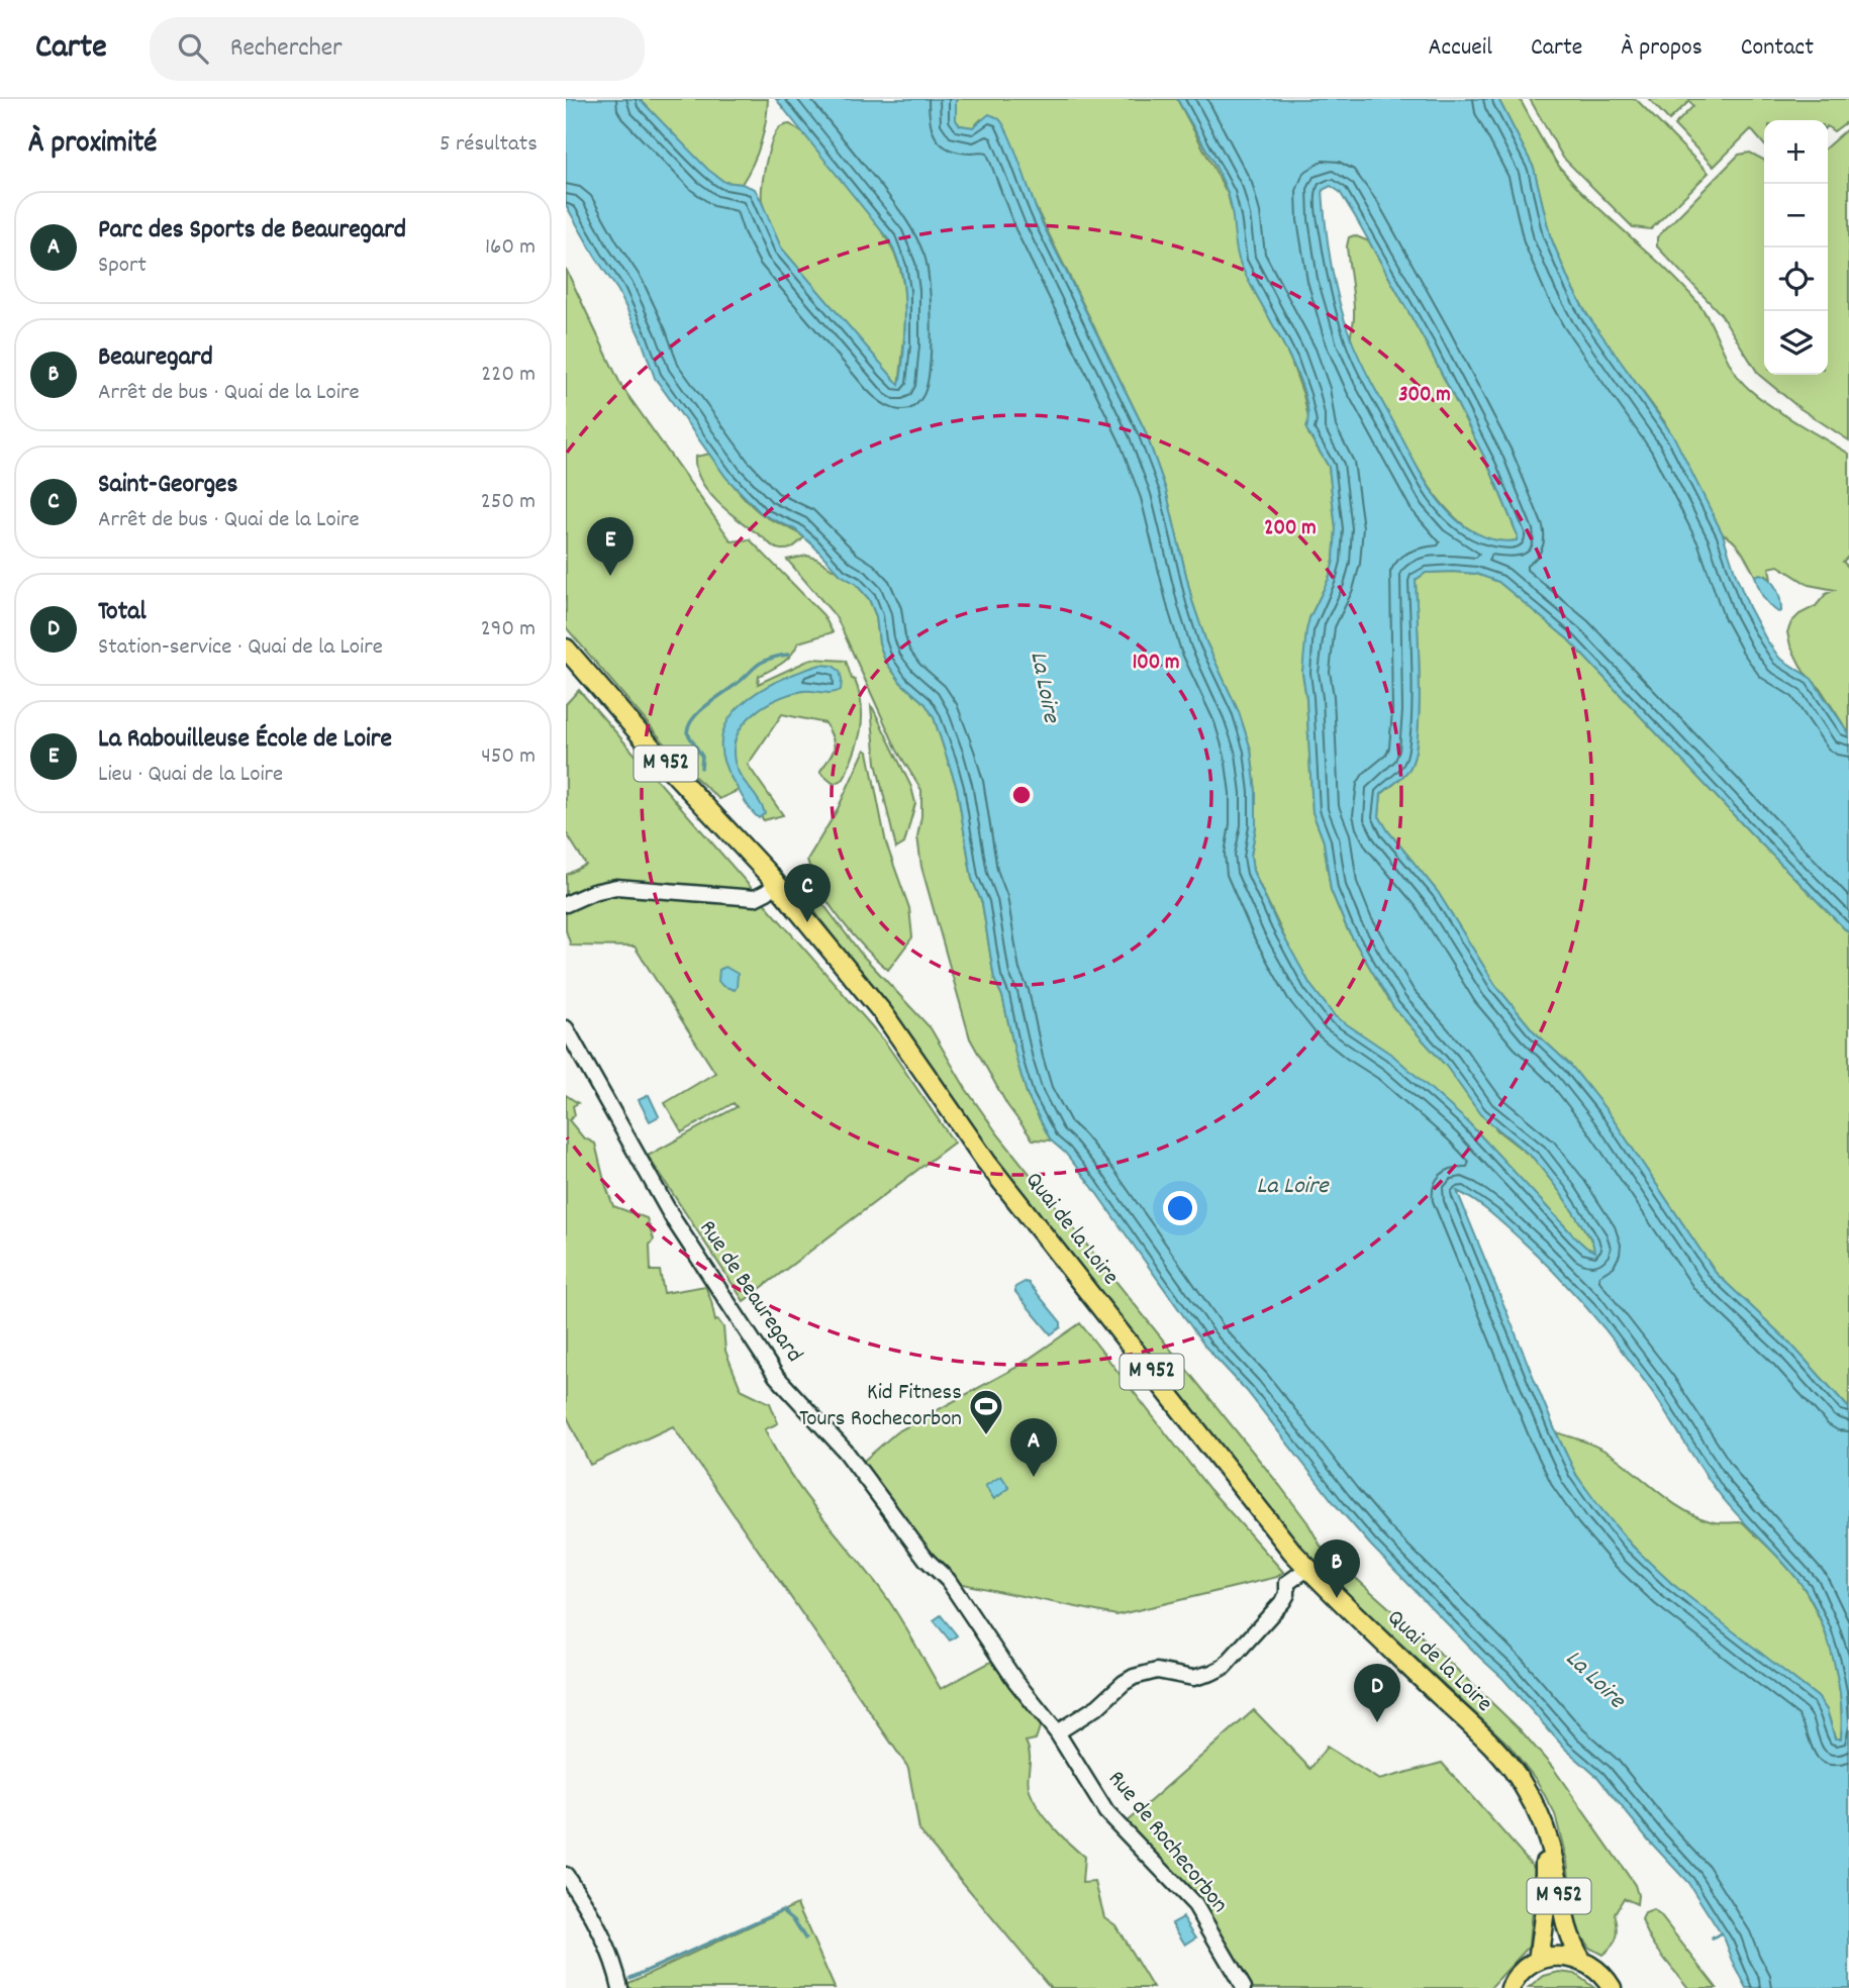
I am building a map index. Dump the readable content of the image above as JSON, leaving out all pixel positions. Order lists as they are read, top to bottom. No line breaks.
{"streets":{"main road":["M 952","Quai de la Loire"],"street":["Rue de Beauregard","Rue de Rochecorbon"]},"crossings":[["M 952","Quai de la Loire"],["Rue de Beauregard","Rue de Rochecorbon"]],"water":["La Loire"],"places":{"sports":["Kid Fitness Tours Rochecorbon"]},"page":{"header":"Carte","search":"Rechercher","nav":["Accueil","Carte","À propos","Contact"],"heading":["À proximité","5 résultats"],"map_buttons":["+","−"],"list":[{"mark":"A","name":"Parc des Sports de Beauregard","note":"Sport","value":"160 m"},{"mark":"B","name":"Beauregard","note":"Arrêt de bus · Quai de la Loire","value":"220 m"},{"mark":"C","name":"Saint-Georges","note":"Arrêt de bus · Quai de la Loire","value":"250 m"},{"mark":"D","name":"Total","note":"Station-service · Quai de la Loire","value":"290 m"},{"mark":"E","name":"La Rabouilleuse École de Loire","note":"Lieu · Quai de la Loire","value":"450 m"}],"pins":["E","C","A","B","D"]},"rings":["300 m","200 m","100 m"]}
